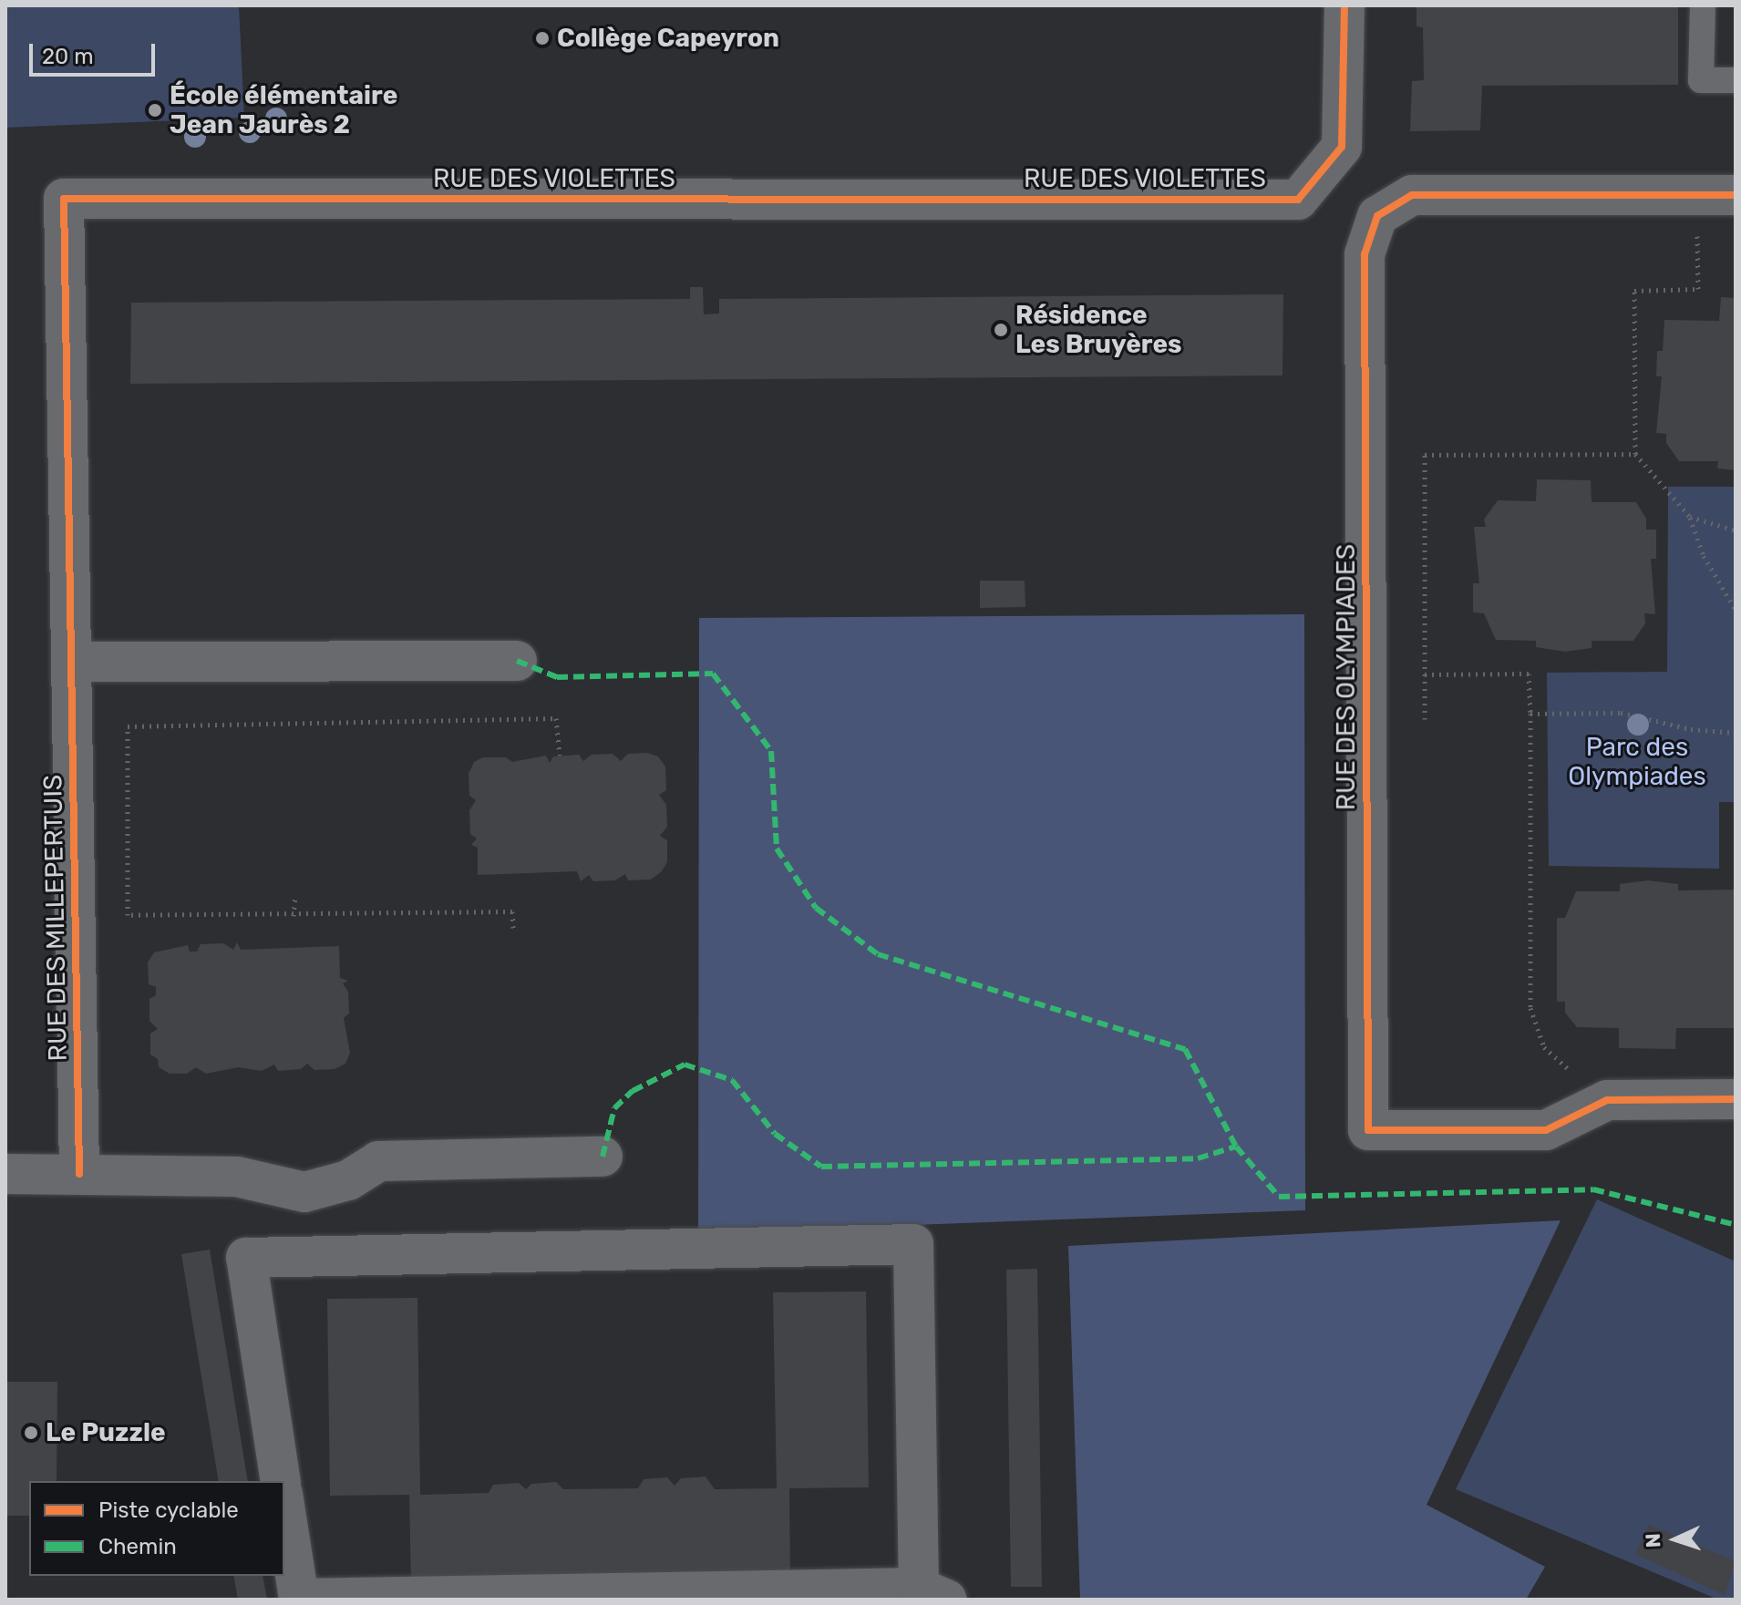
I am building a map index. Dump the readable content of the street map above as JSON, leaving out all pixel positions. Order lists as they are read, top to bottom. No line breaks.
{"streets":{"street":["RUE DES VIOLETTES","RUE DES OLYMPIADES","RUE DES MILLEPERTUIS"]},"crossings":[["RUE DES VIOLETTES","RUE DES MILLEPERTUIS"]],"parks":["Parc des Olympiades"],"places":["Collège Capeyron","École élémentaire Jean Jaurès 2","Résidence Les Bruyères","Le Puzzle"],"legend":["Piste cyclable","Chemin"],"scale_bar":"20 m","north":"left"}
